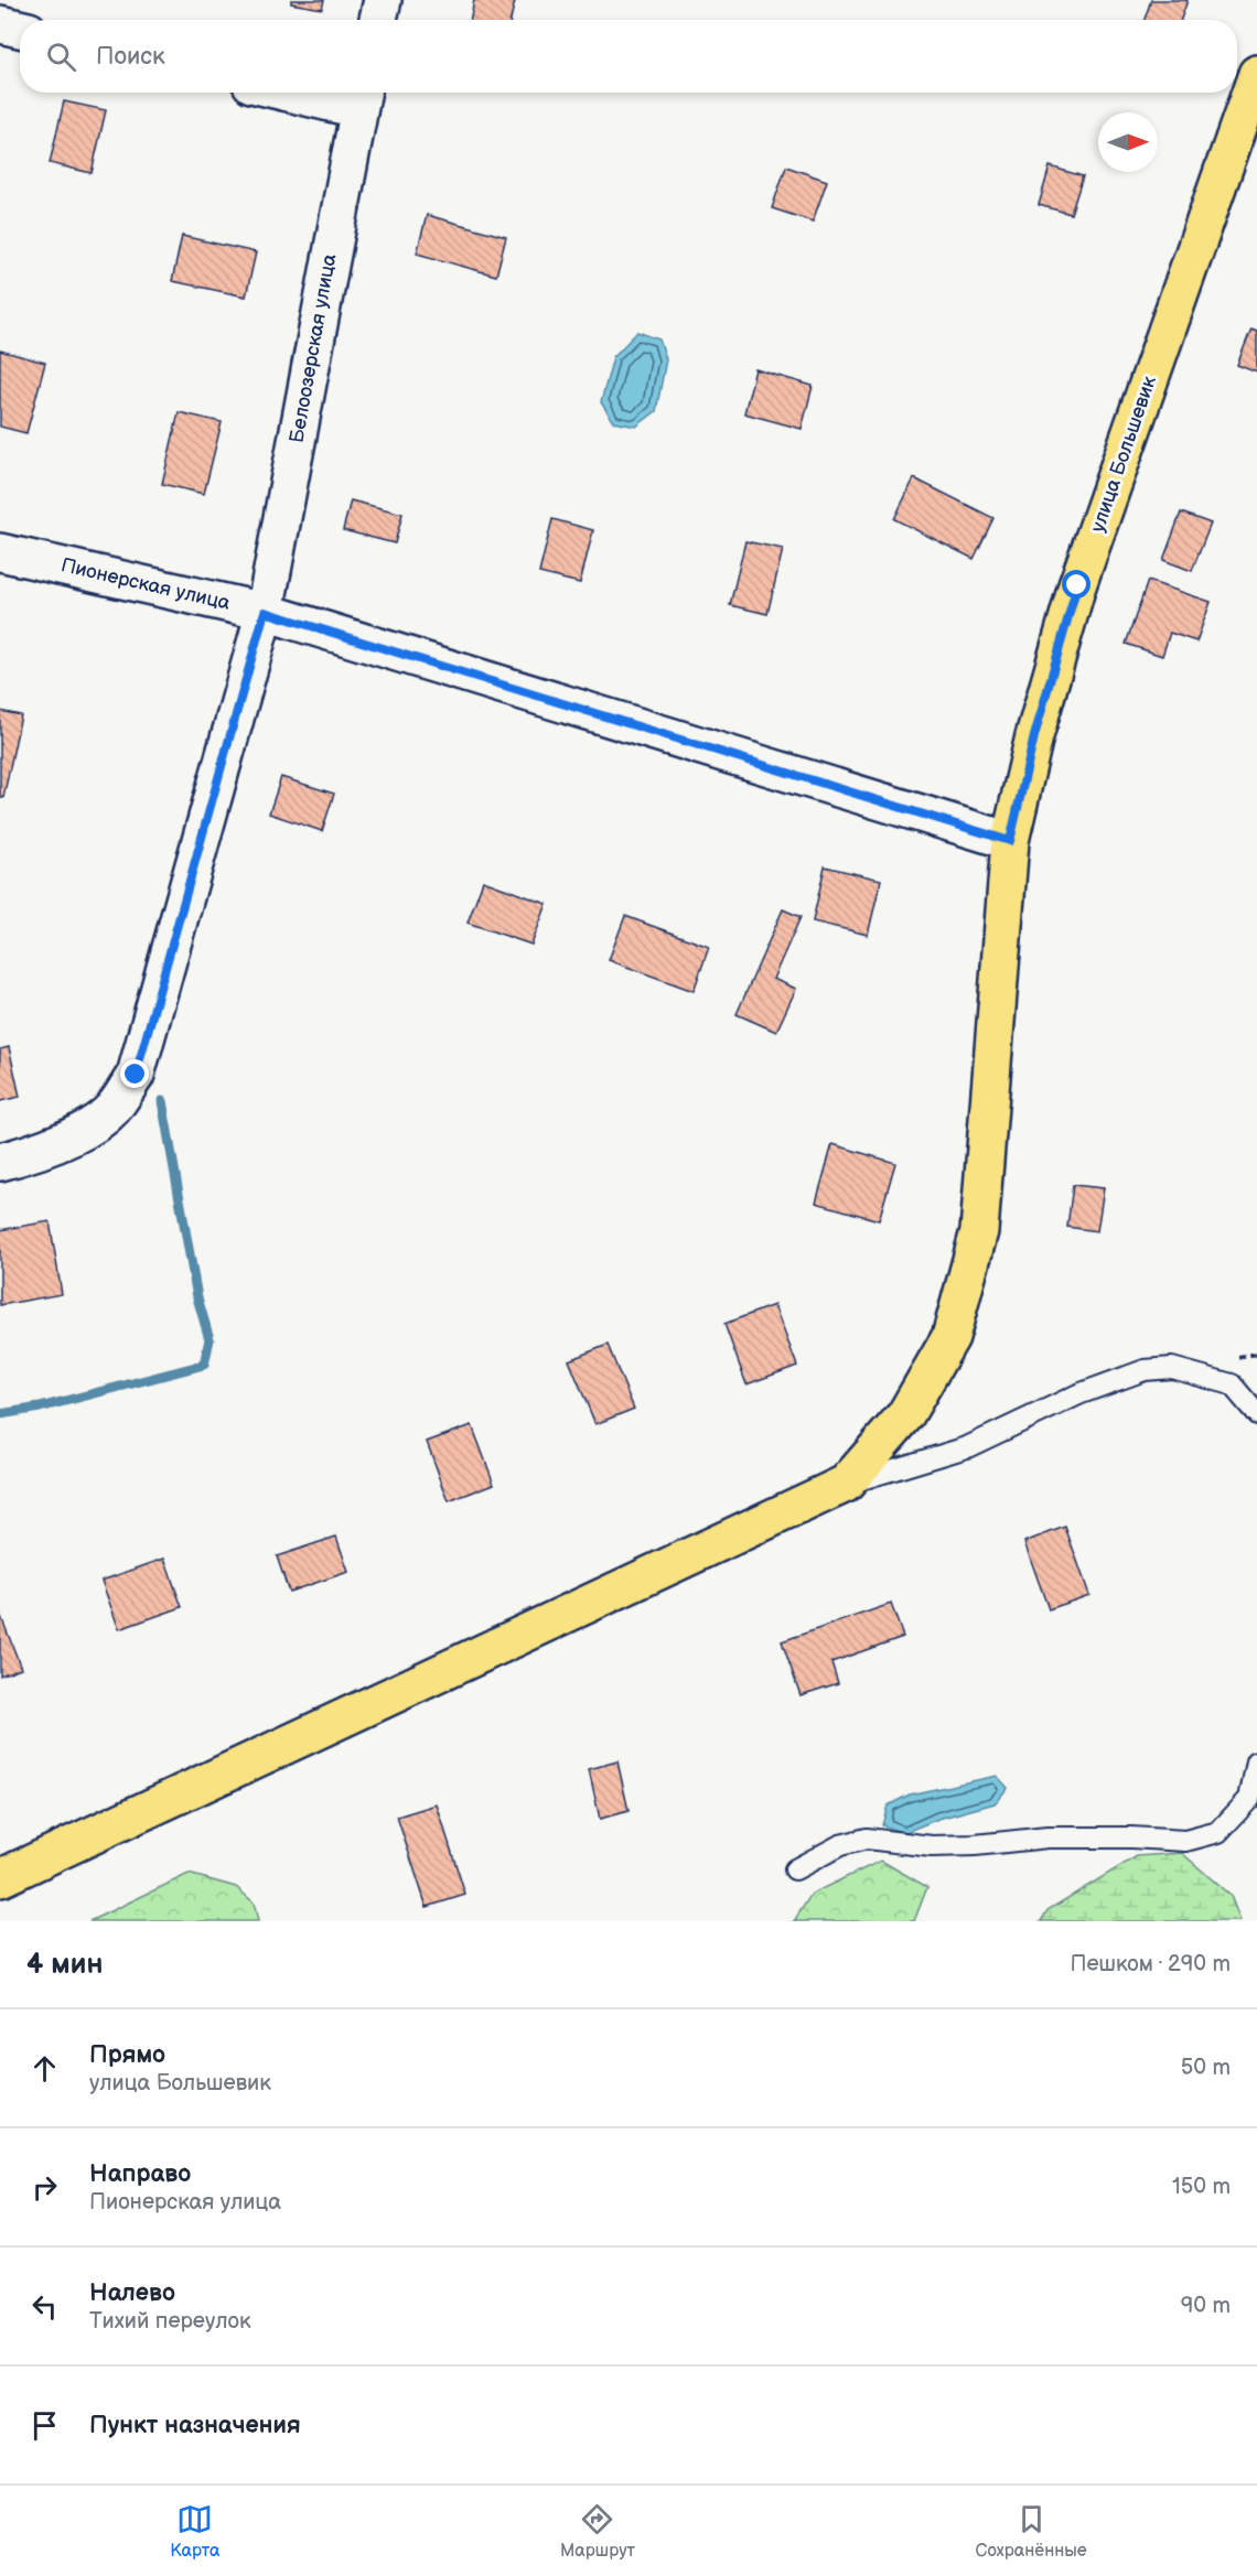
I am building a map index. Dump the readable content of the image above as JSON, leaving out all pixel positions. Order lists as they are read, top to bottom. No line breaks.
{"streets":{"main road":["улица Большевик"],"street":["Белоозерская улица","Пионерская улица"]},"crossings":[["Белоозерская улица","Пионерская улица"],["улица Большевик","Пионерская улица"]],"north":"right","page":{"search":"Поиск","heading":["4 мин","Пешком · 290 m"],"list":[["Прямо","улица Большевик","50 m"],["Направо","Пионерская улица","150 m"],["Налево","Тихий переулок","90 m"],"Пункт назначения"],"nav":["Карта","Маршрут","Сохранённые"]}}
